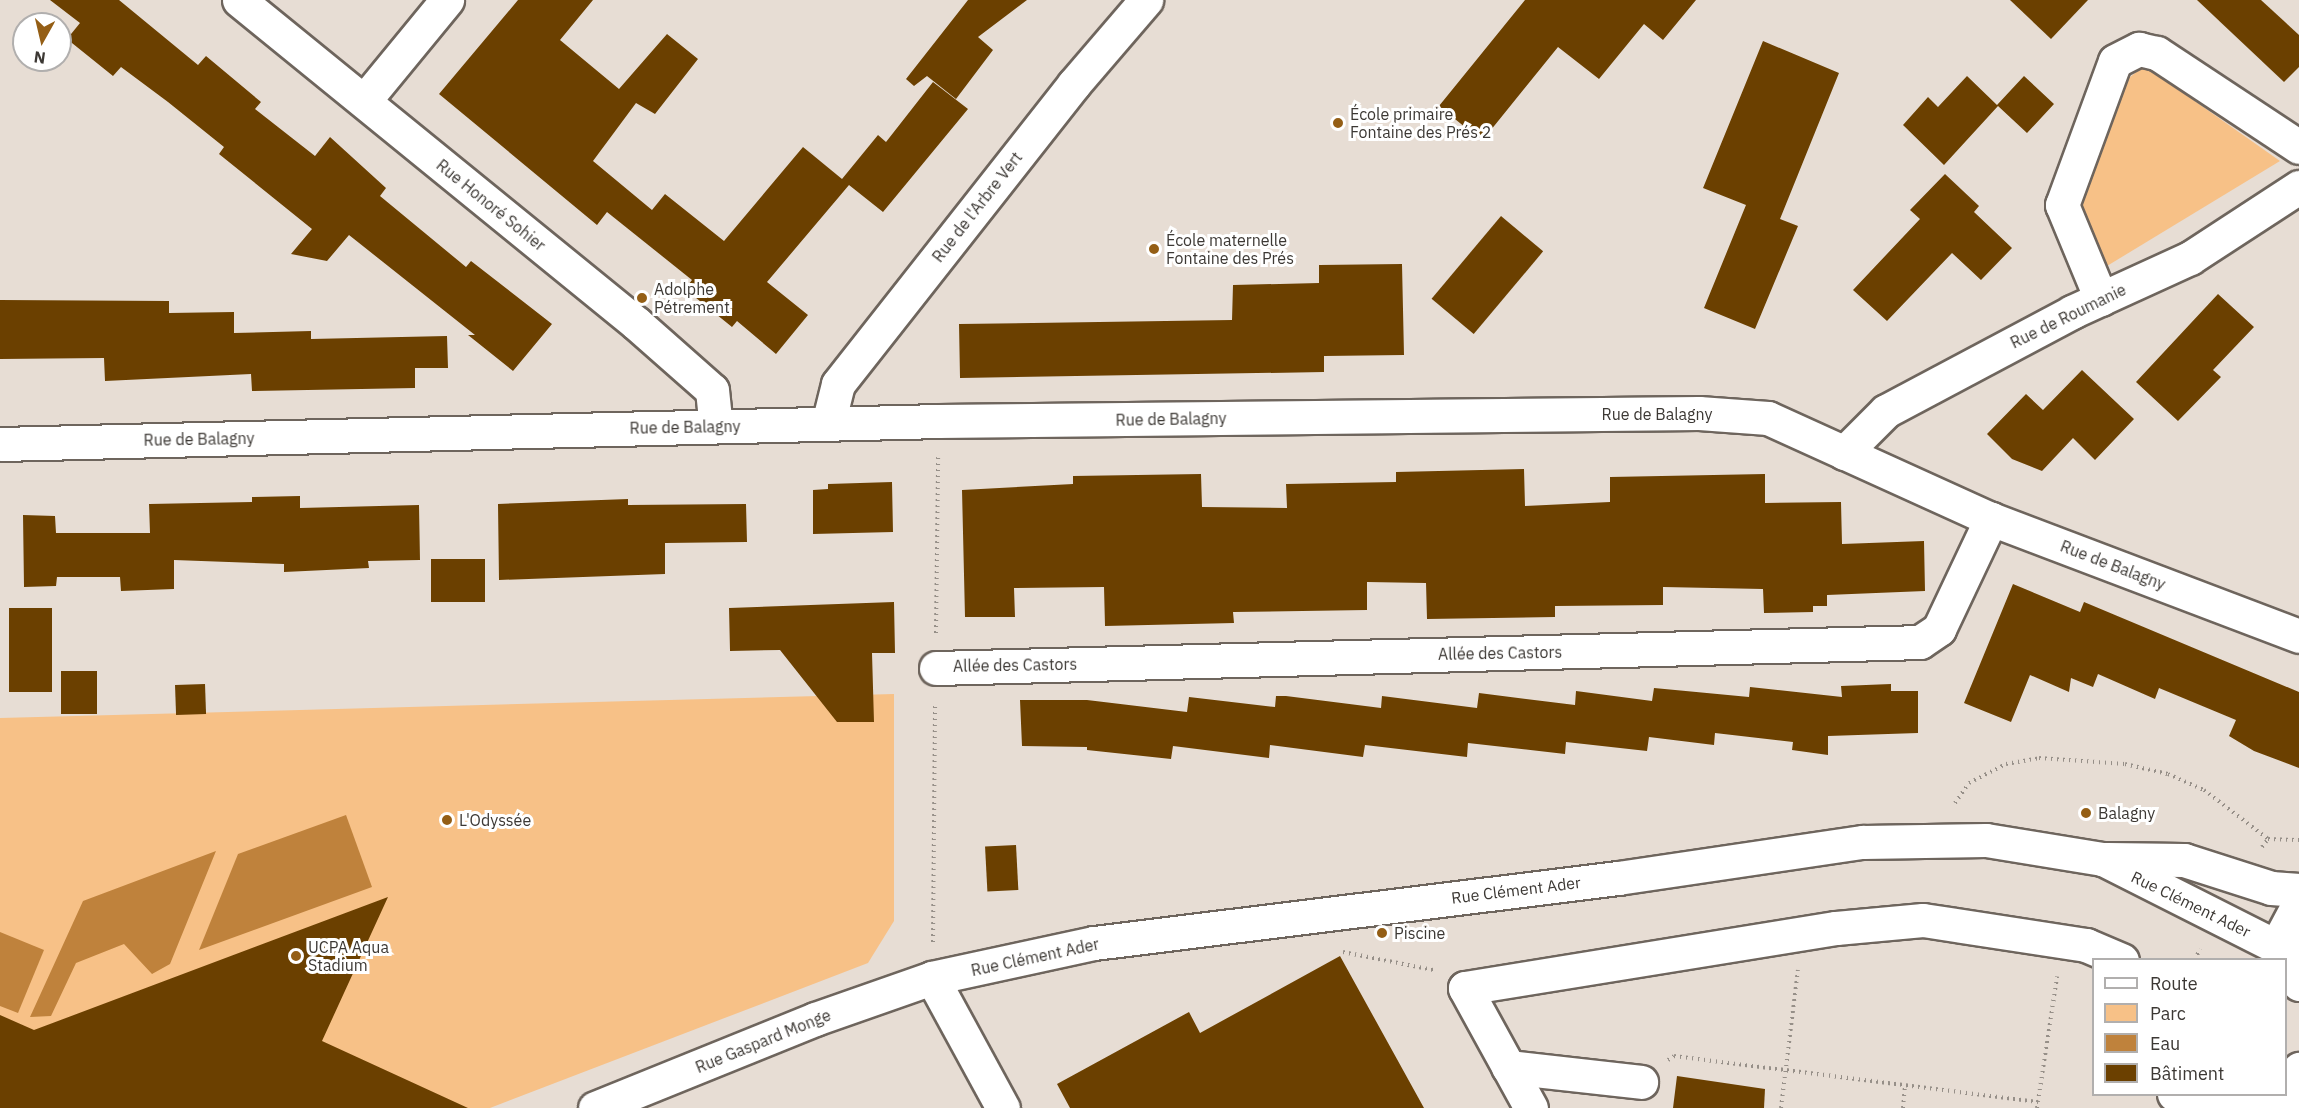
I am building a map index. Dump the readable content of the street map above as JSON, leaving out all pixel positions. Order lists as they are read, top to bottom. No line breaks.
{"streets":{"street":["Rue Honoré Sohier","Rue de l'Arbre Vert","Rue de Roumanie","Rue de Balagny","Allée des Castors","Rue Clément Ader","Rue Gaspard Monge"]},"crossings":[["Rue Honoré Sohier","Rue de Balagny"],["Rue de l'Arbre Vert","Rue de Balagny"],["Rue de Roumanie","Rue de Balagny"],["Rue de Balagny","Allée des Castors"],["Rue Clément Ader","Rue Gaspard Monge"]],"places":["École primaire Fontaine des Prés 2","École maternelle Fontaine des Prés","Adolphe Pétrement","Balagny","L'Odyssée","Piscine","UCPA Aqua Stadium"],"legend":["Route","Parc","Eau","Bâtiment"],"north":"bottom"}
